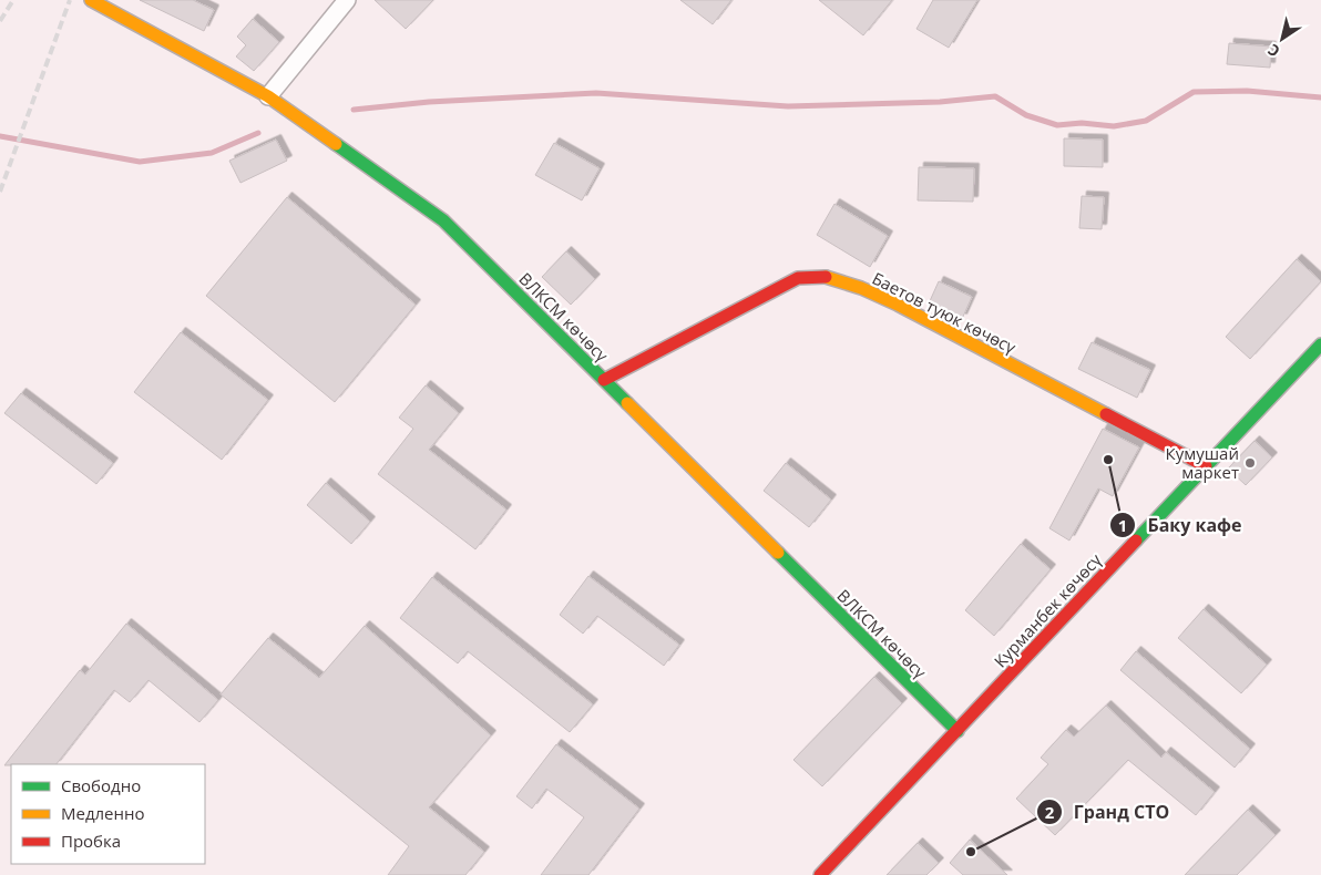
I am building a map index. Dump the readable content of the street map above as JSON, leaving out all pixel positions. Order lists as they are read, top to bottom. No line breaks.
{"streets":{"street":["Баетов туюк көчөсү","ВЛКСМ көчөсү","Курманбек көчөсү"]},"crossings":[["Баетов туюк көчөсү","ВЛКСМ көчөсү"],["Баетов туюк көчөсү","Курманбек көчөсү"],["ВЛКСМ көчөсү","Курманбек көчөсү"]],"places":["Баку кафе","Кумушай маркет","Гранд СТО"],"legend":["Свободно","Медленно","Пробка"],"north":"bottom left"}
